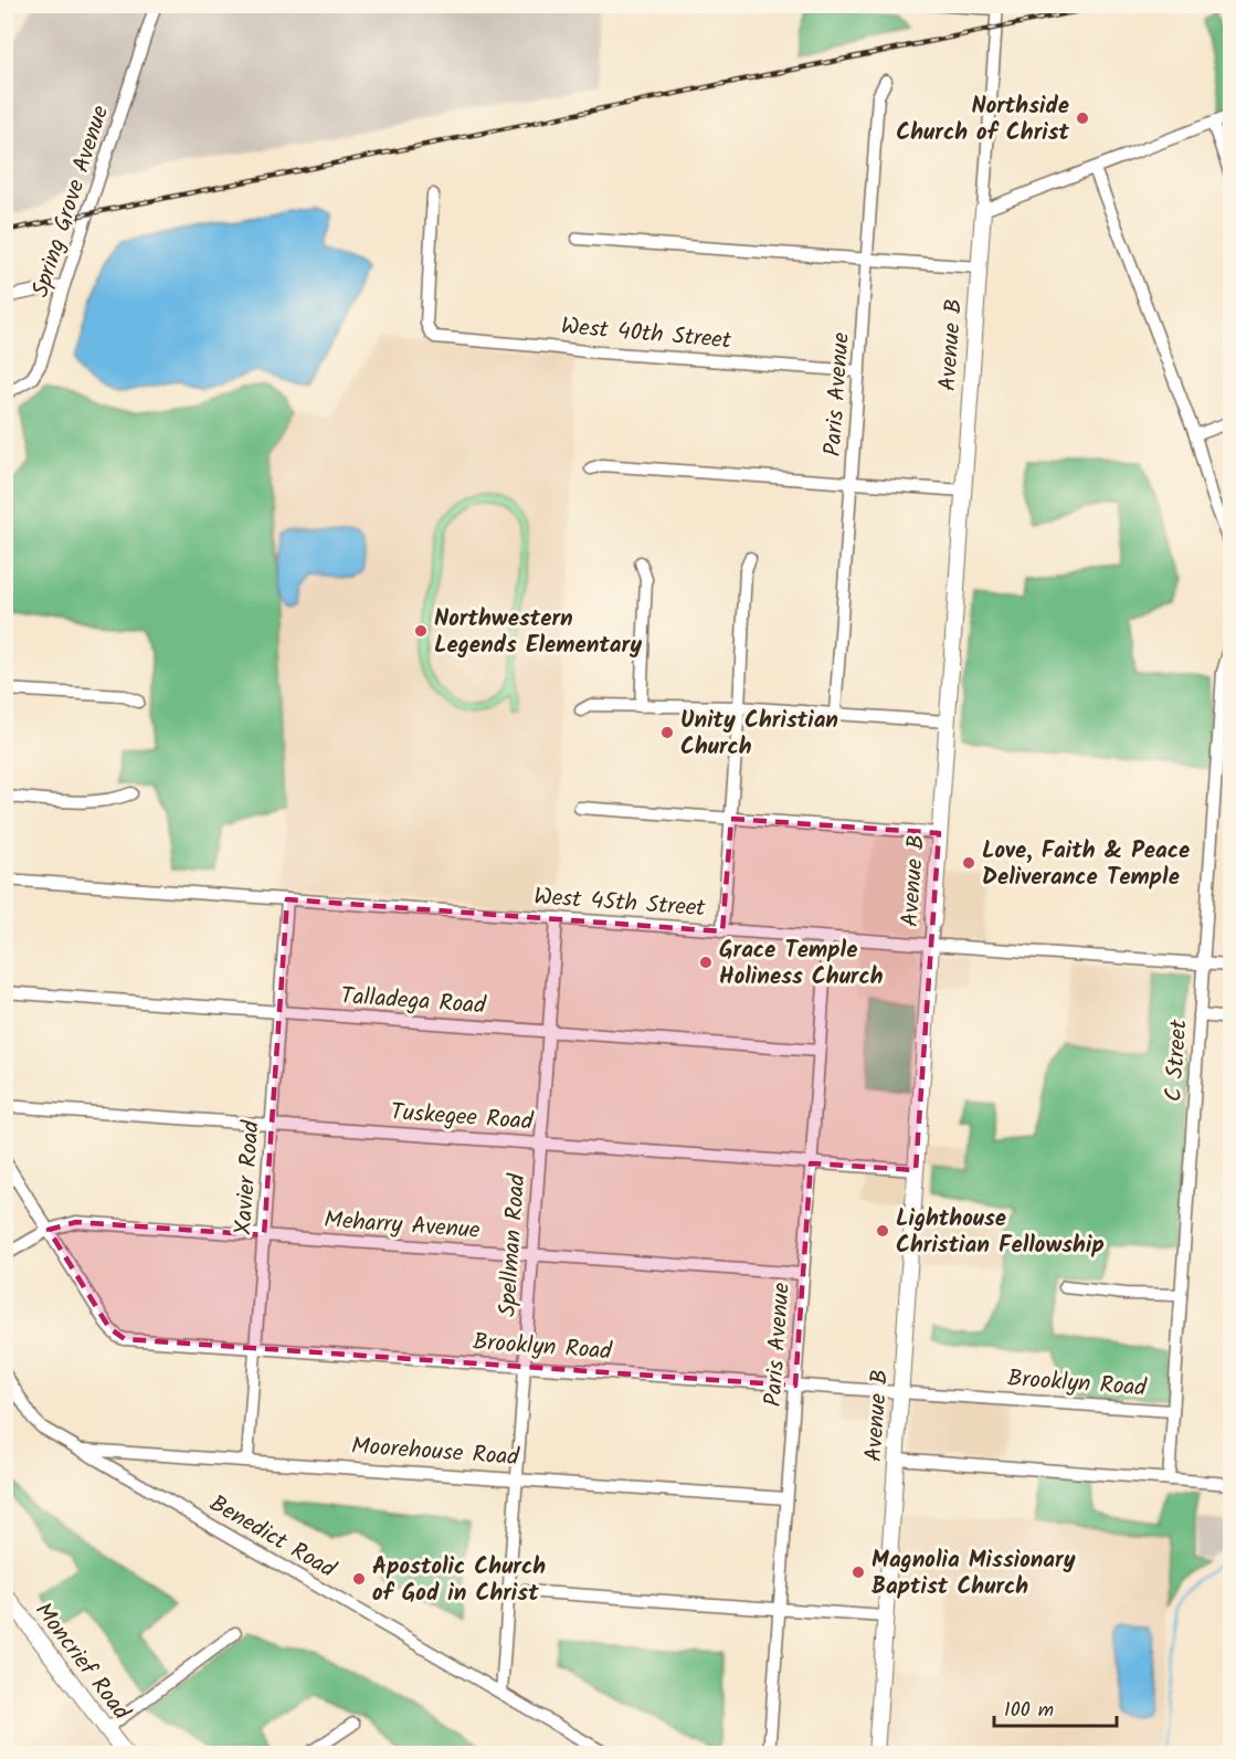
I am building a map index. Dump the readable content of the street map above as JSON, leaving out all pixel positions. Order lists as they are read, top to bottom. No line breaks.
{"streets":{"main road":["Avenue B","Moncrief Road"],"street":["Spring Grove Avenue","West 40th Street","Paris Avenue","West 45th Street","Talladega Road","C Street","Tuskegee Road","Xavier Road","Meharry Avenue","Spellman Road","Brooklyn Road","Moorehouse Road","Benedict Road"]},"crossings":[["West 40th Street","Paris Avenue"],["Avenue B","West 45th Street"],["Avenue B","Tuskegee Road"],["Avenue B","Brooklyn Road"],["Paris Avenue","West 45th Street"],["Paris Avenue","Talladega Road"],["Paris Avenue","Tuskegee Road"],["Paris Avenue","Meharry Avenue"],["Paris Avenue","Brooklyn Road"],["Paris Avenue","Moorehouse Road"],["West 45th Street","C Street"],["West 45th Street","Xavier Road"],["West 45th Street","Spellman Road"],["Talladega Road","Xavier Road"],["Talladega Road","Spellman Road"],["C Street","Brooklyn Road"],["Tuskegee Road","Xavier Road"],["Tuskegee Road","Spellman Road"],["Xavier Road","Meharry Avenue"],["Xavier Road","Brooklyn Road"],["Xavier Road","Moorehouse Road"],["Meharry Avenue","Spellman Road"],["Meharry Avenue","Brooklyn Road"],["Spellman Road","Brooklyn Road"],["Spellman Road","Moorehouse Road"],["Spellman Road","Benedict Road"],["Moorehouse Road","Benedict Road"]],"places":["Northside Church of Christ","Northwestern Legends Elementary","Unity Christian Church","Love, Faith & Peace Deliverance Temple","Grace Temple Holiness Church","Lighthouse Christian Fellowship","Magnolia Missionary Baptist Church","Apostolic Church of God in Christ"],"scale_bar":"100 m"}
